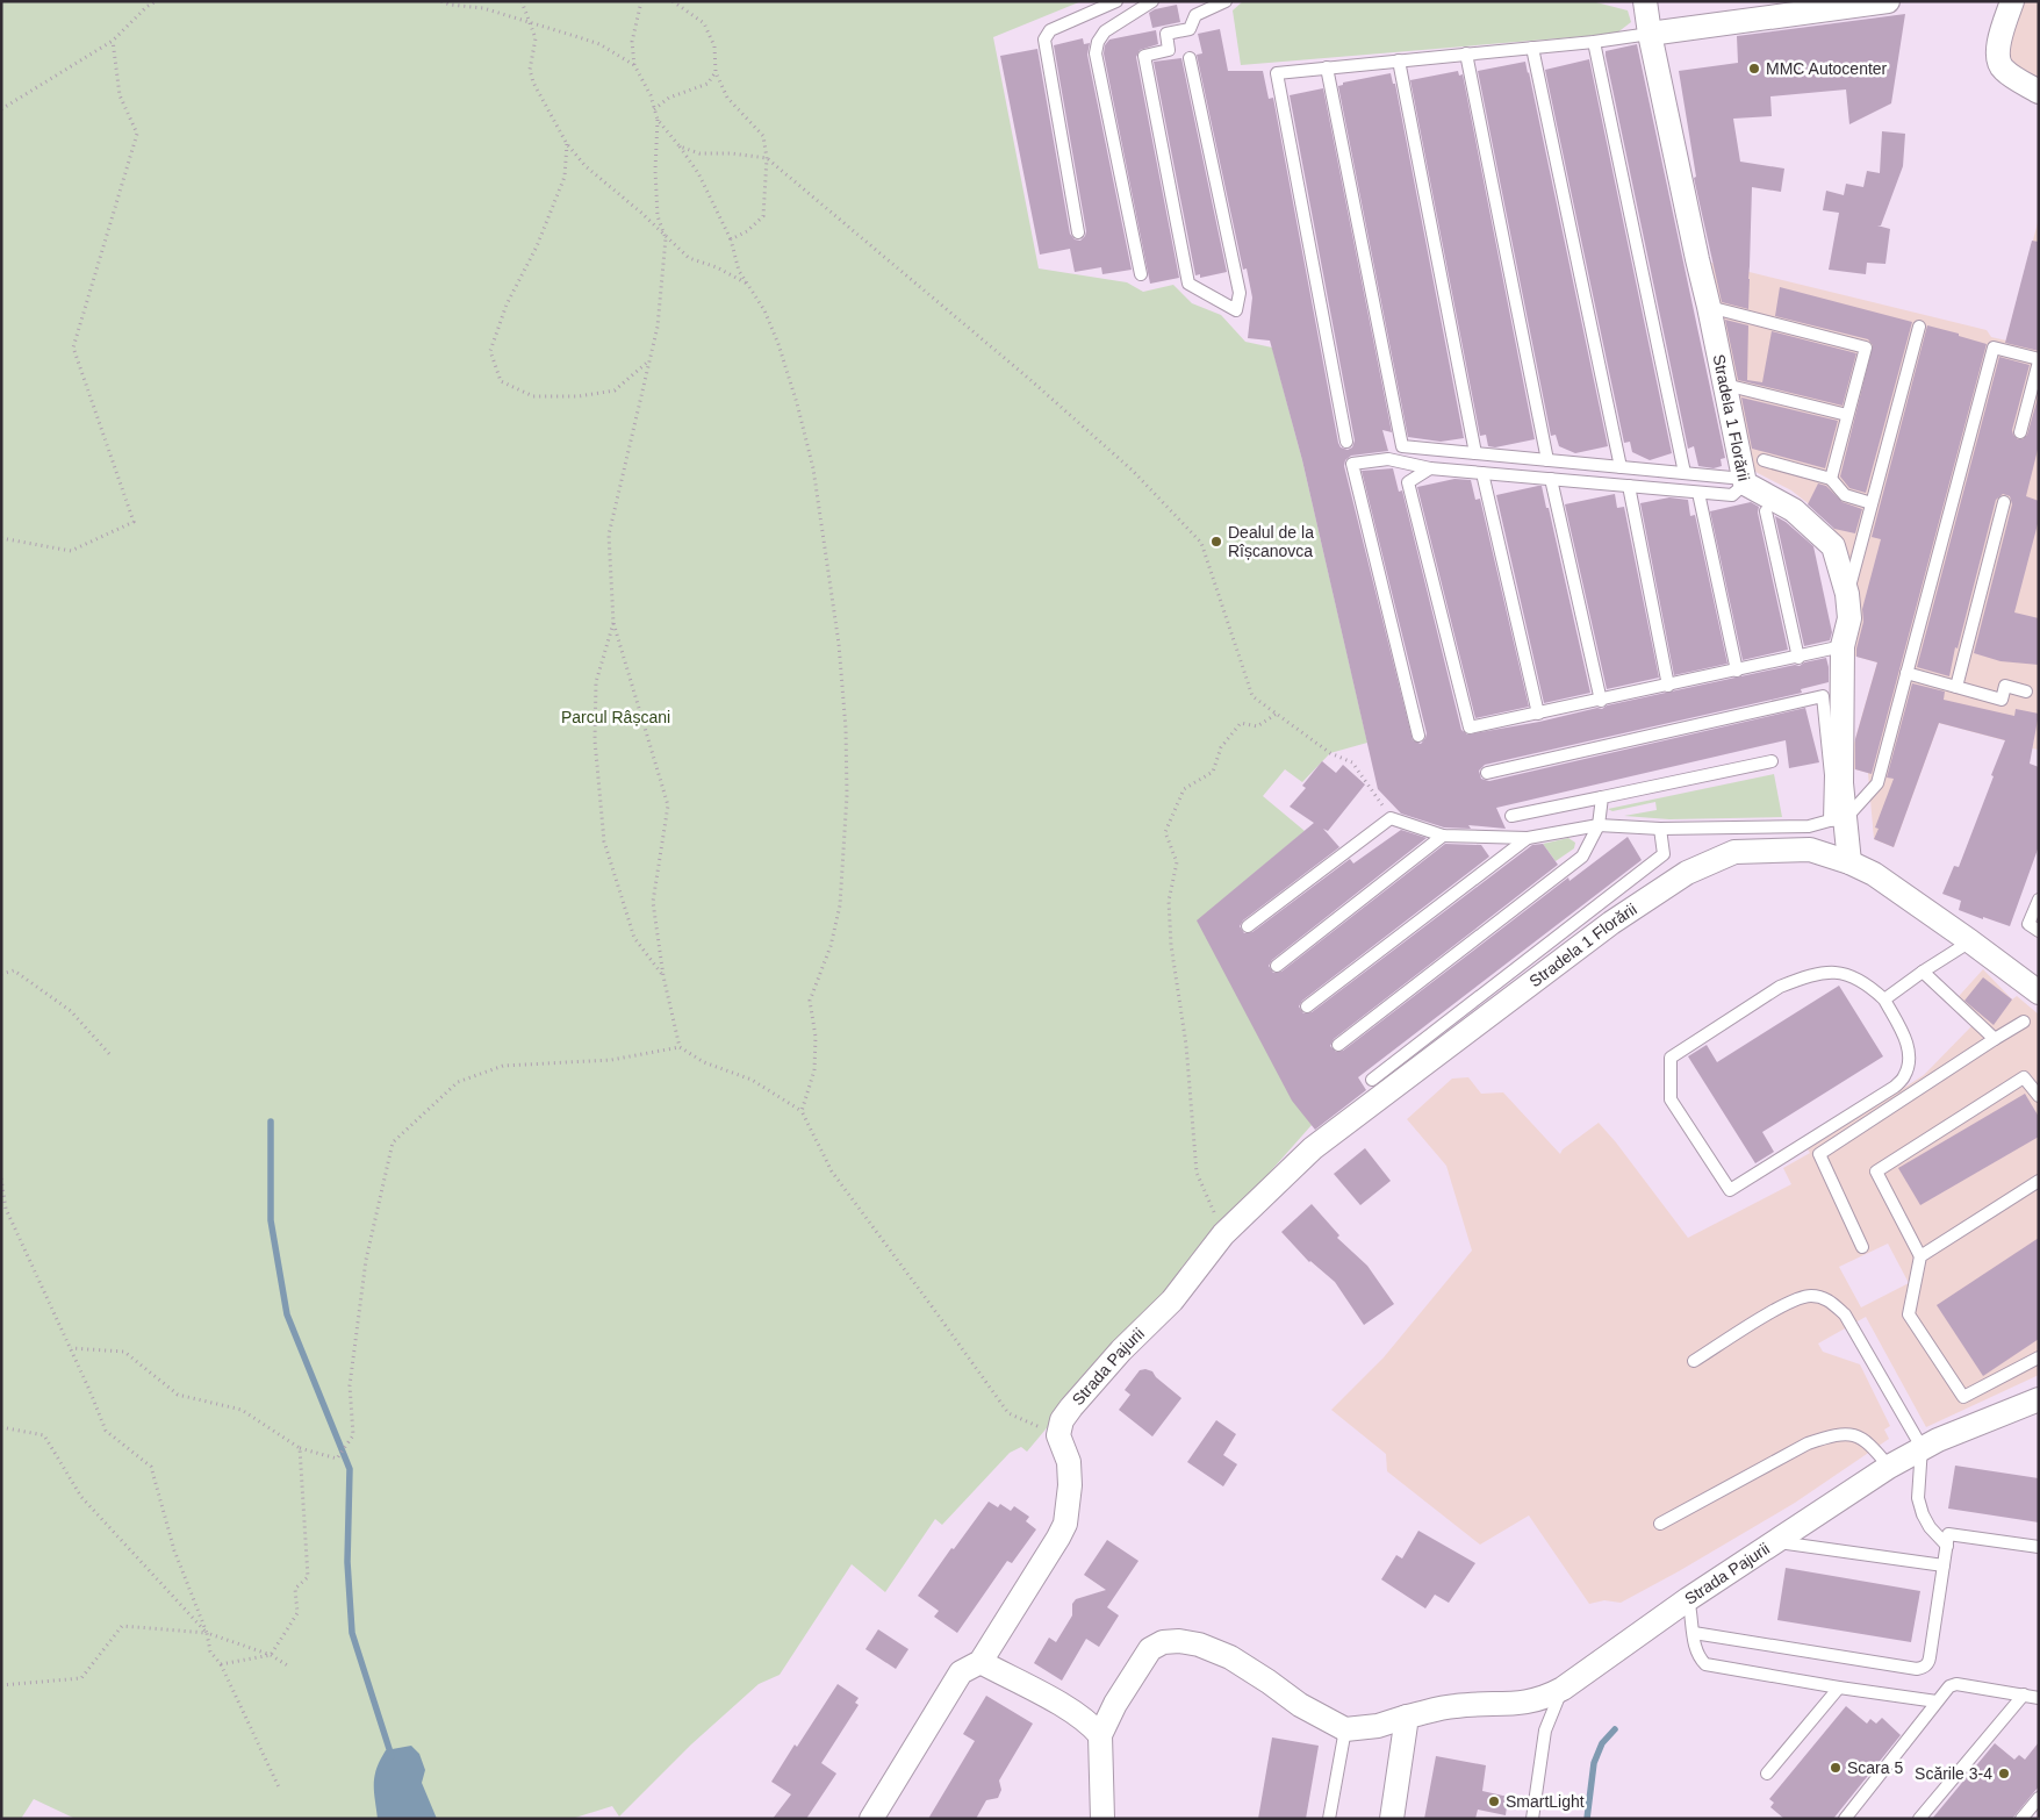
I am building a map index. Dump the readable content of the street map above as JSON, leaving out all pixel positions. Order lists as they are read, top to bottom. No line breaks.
{"streets":{"street":["Stradela 1 Florării","Strada Pajurii"]},"crossings":[["Stradela 1 Florării","Strada Pajurii"]],"parks":["Parcul Râșcani"],"places":["MMC Autocenter","Dealul de la Rîșcanovca","Scara 5","Scările 3-4","SmartLight"]}
